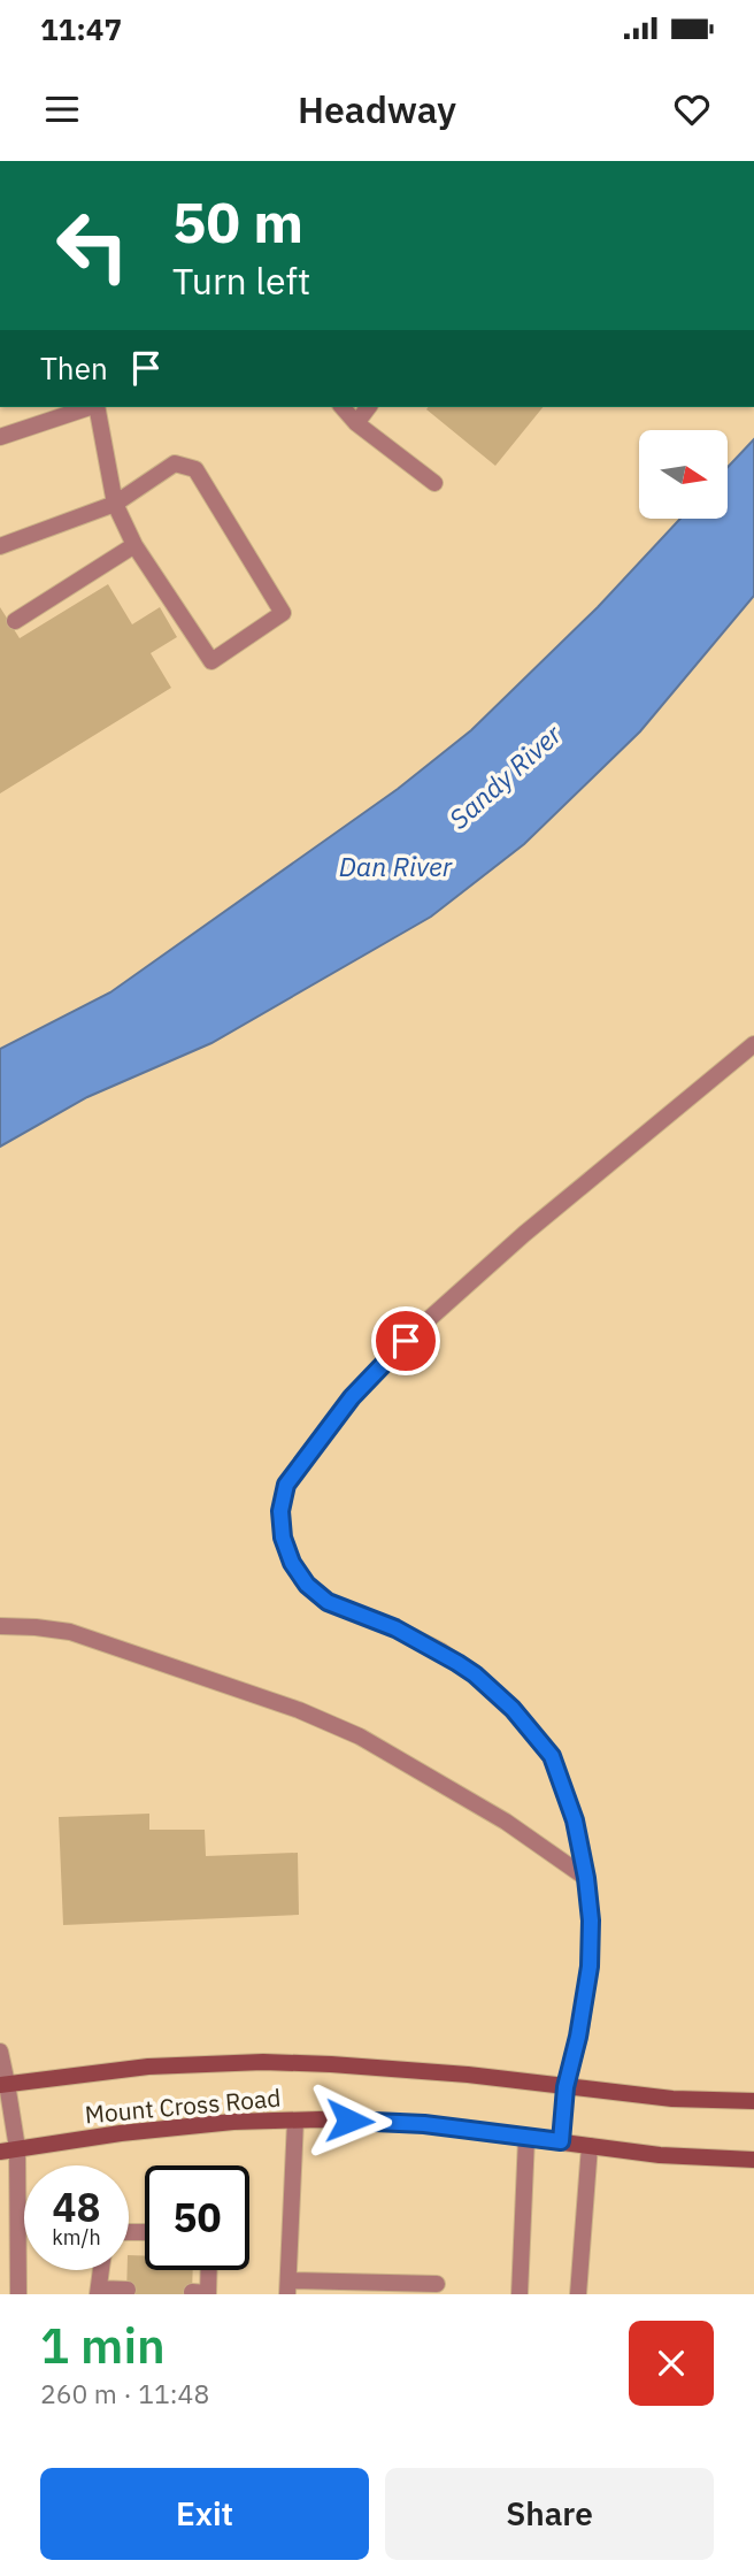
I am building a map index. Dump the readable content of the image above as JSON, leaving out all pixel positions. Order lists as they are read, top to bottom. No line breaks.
{"streets":{"main road":["Mount Cross Road"]},"water":["Sandy River","Dan River"],"north":"right","page":{"status":"11:47","header":"Headway","turn":["50 m","Turn left"],"then":"Then","speed":"48 km/h","limit":"50","heading":["1 min","260 m · 11:48"],"buttons":["Exit","Share"]}}
